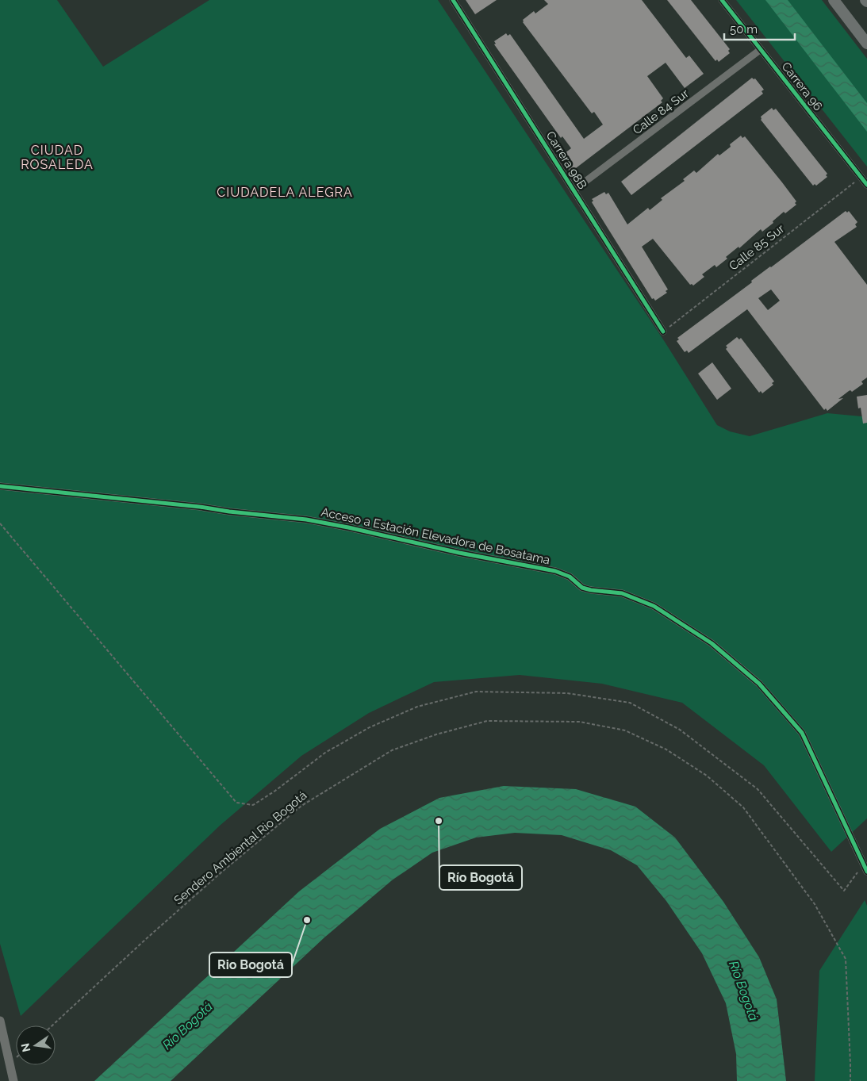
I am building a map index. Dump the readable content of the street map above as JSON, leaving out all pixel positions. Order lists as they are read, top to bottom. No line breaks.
{"streets":{"street":["Carrera 96","Calle 84 Sur","Carrera 98B","Acceso a Estación Elevadora de Bosatama"],"path":["Calle 85 Sur","Sendero Ambiental Rio Bogotá"]},"crossings":[["Carrera 96","Calle 84 Sur"],["Carrera 96","Calle 85 Sur"],["Calle 84 Sur","Carrera 98B"],["Carrera 98B","Calle 85 Sur"]],"districts":["CIUDAD ROSALEDA","CIUDADELA ALEGRA"],"water":["Río Bogotá"],"places":["Río Bogotá","Rio Bogotá"],"scale_bar":"50 m","north":"left"}
